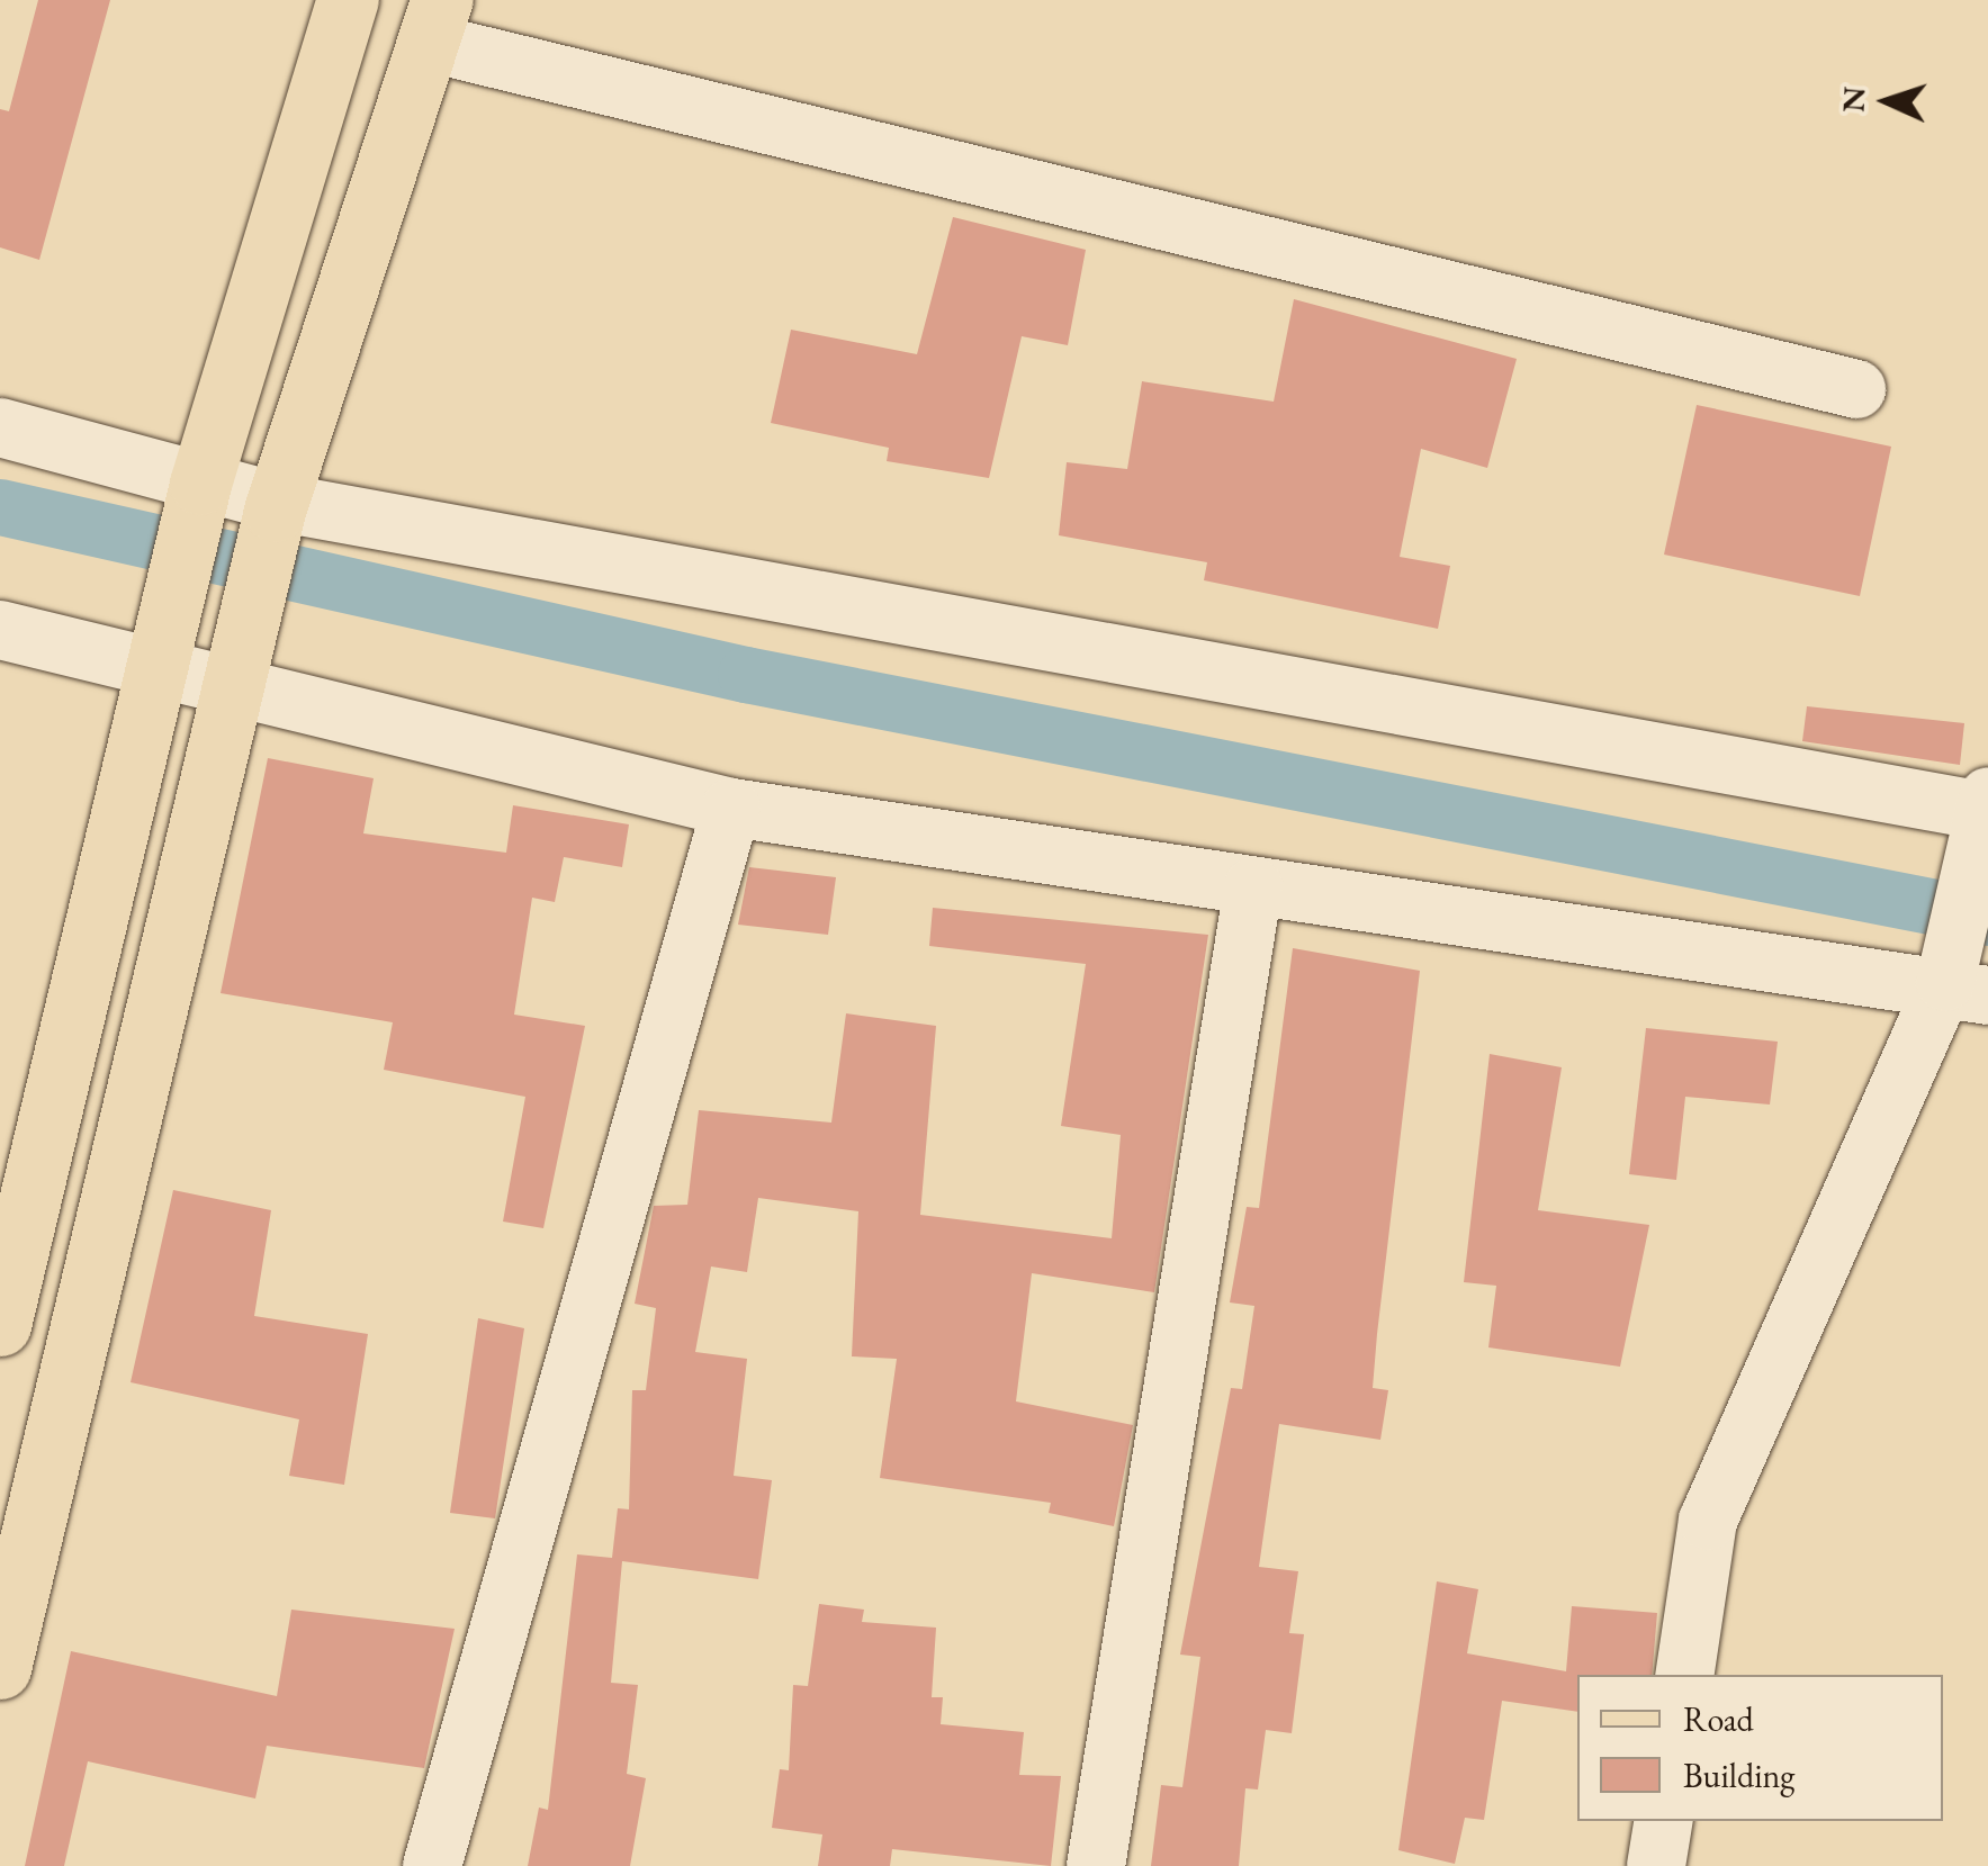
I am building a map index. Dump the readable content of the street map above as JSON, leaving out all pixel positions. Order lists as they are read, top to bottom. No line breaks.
{"legend":["Road","Building"],"north":"left"}
